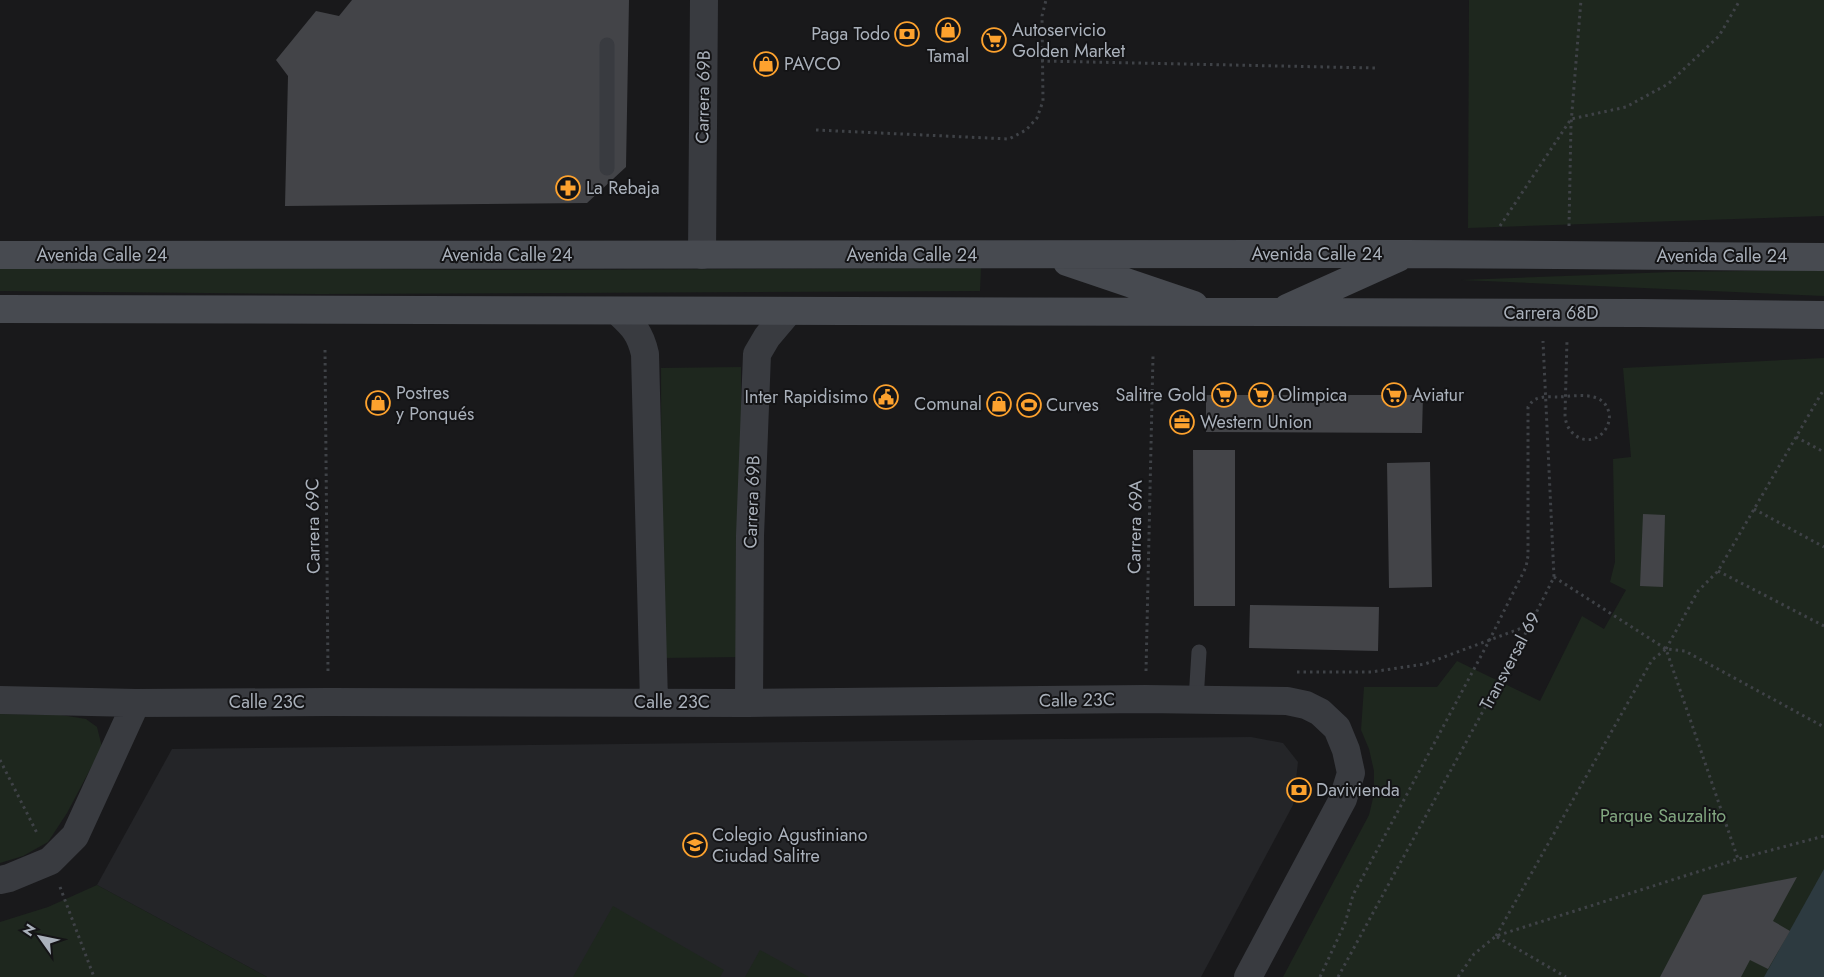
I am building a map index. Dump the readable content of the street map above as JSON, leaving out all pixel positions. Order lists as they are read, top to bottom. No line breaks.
{"streets":{"main road":["Avenida Calle 24","Carrera 68D"],"street":["Carrera 69B","Calle 23C"],"path":["Carrera 69C","Carrera 69A","Transversal 69"]},"crossings":[["Carrera 69B","Avenida Calle 24"],["Carrera 69B","Calle 23C"],["Carrera 68D","Transversal 69"],["Carrera 69C","Calle 23C"]],"parks":["Parque Sauzalito"],"places":{"shop":["Tamal","PAVCO","Postres y Ponqués","Comunal"],"bank":["Paga Todo","Davivienda"],"supermarket":["Autoservicio Golden Market","Salitre Gold","Olimpica","Aviatur"],"pharmacy":["La Rebaja"],"public building":["Inter Rapidisimo"],"sports":["Curves"],"office":["Western Union"],"school or university":["Colegio Agustiniano Ciudad Salitre"]},"north":"top left"}
